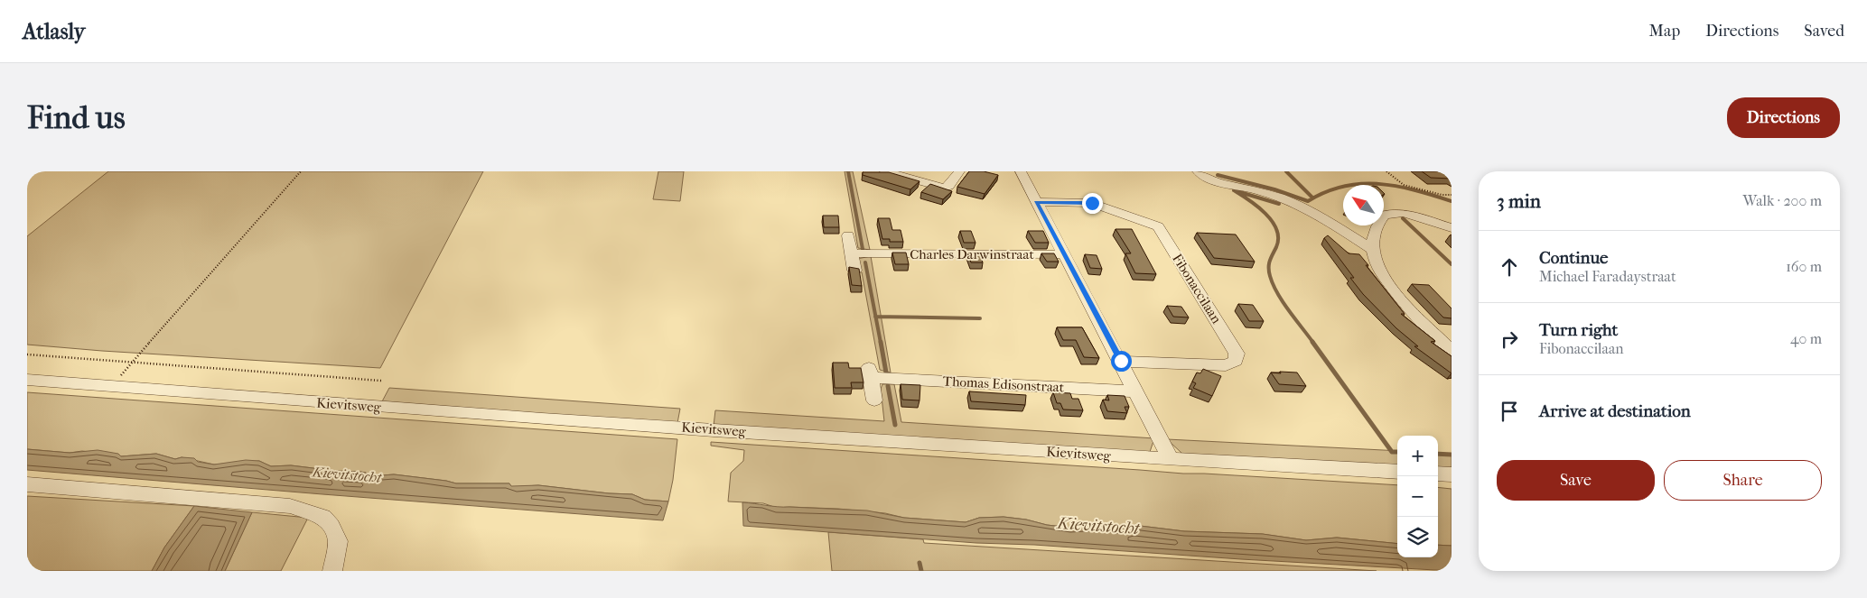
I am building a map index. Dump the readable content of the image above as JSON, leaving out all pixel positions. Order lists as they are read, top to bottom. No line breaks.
{"streets":{"street":["Charles Darwinstraat","Fibonaccilaan","Thomas Edisonstraat","Kievitsweg"]},"water":["Kievitstocht"],"north":"top left","page":{"header":"Atlasly","nav":["Map","Directions","Saved"],"buttons":["Directions",["Save","Share"]],"title":"Find us","heading":["3 min","Walk · 200 m"],"list":[["Continue","Michael Faradaystraat","160 m"],["Turn right","Fibonaccilaan","40 m"],"Arrive at destination"],"map_buttons":["+","−"]}}
